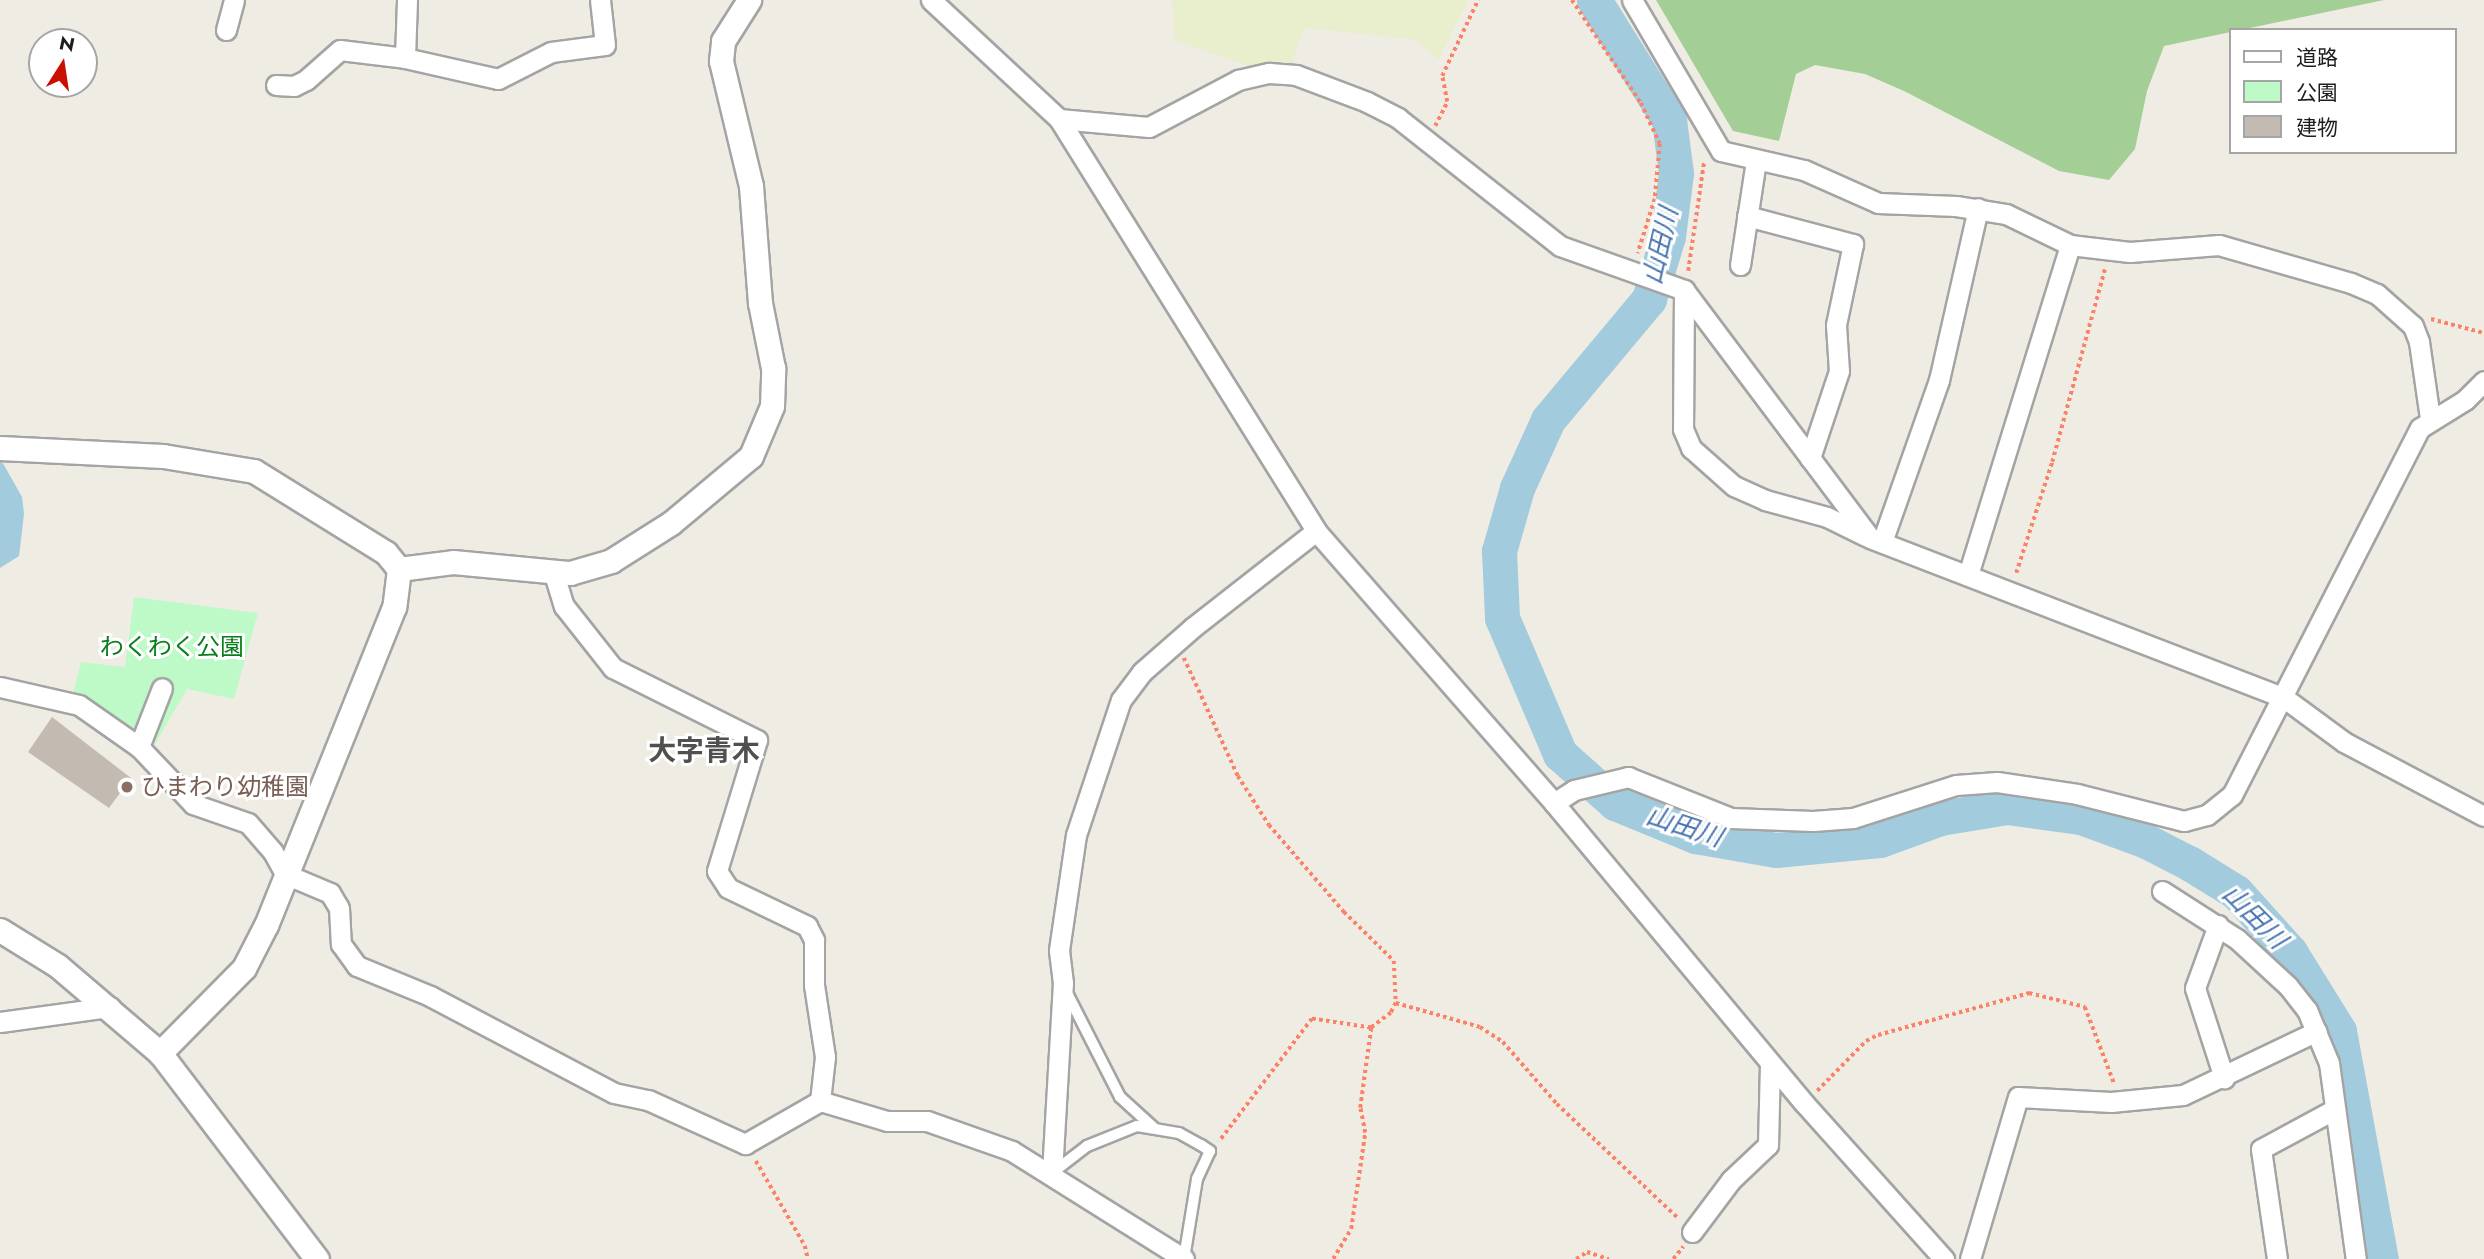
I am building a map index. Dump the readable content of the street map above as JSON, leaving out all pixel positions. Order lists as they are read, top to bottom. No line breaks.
{"districts":["大字青木"],"water":["山田川"],"parks":["わくわく公園"],"places":["ひまわり幼稚園"],"legend":["道路","公園","建物"],"north":"top"}
